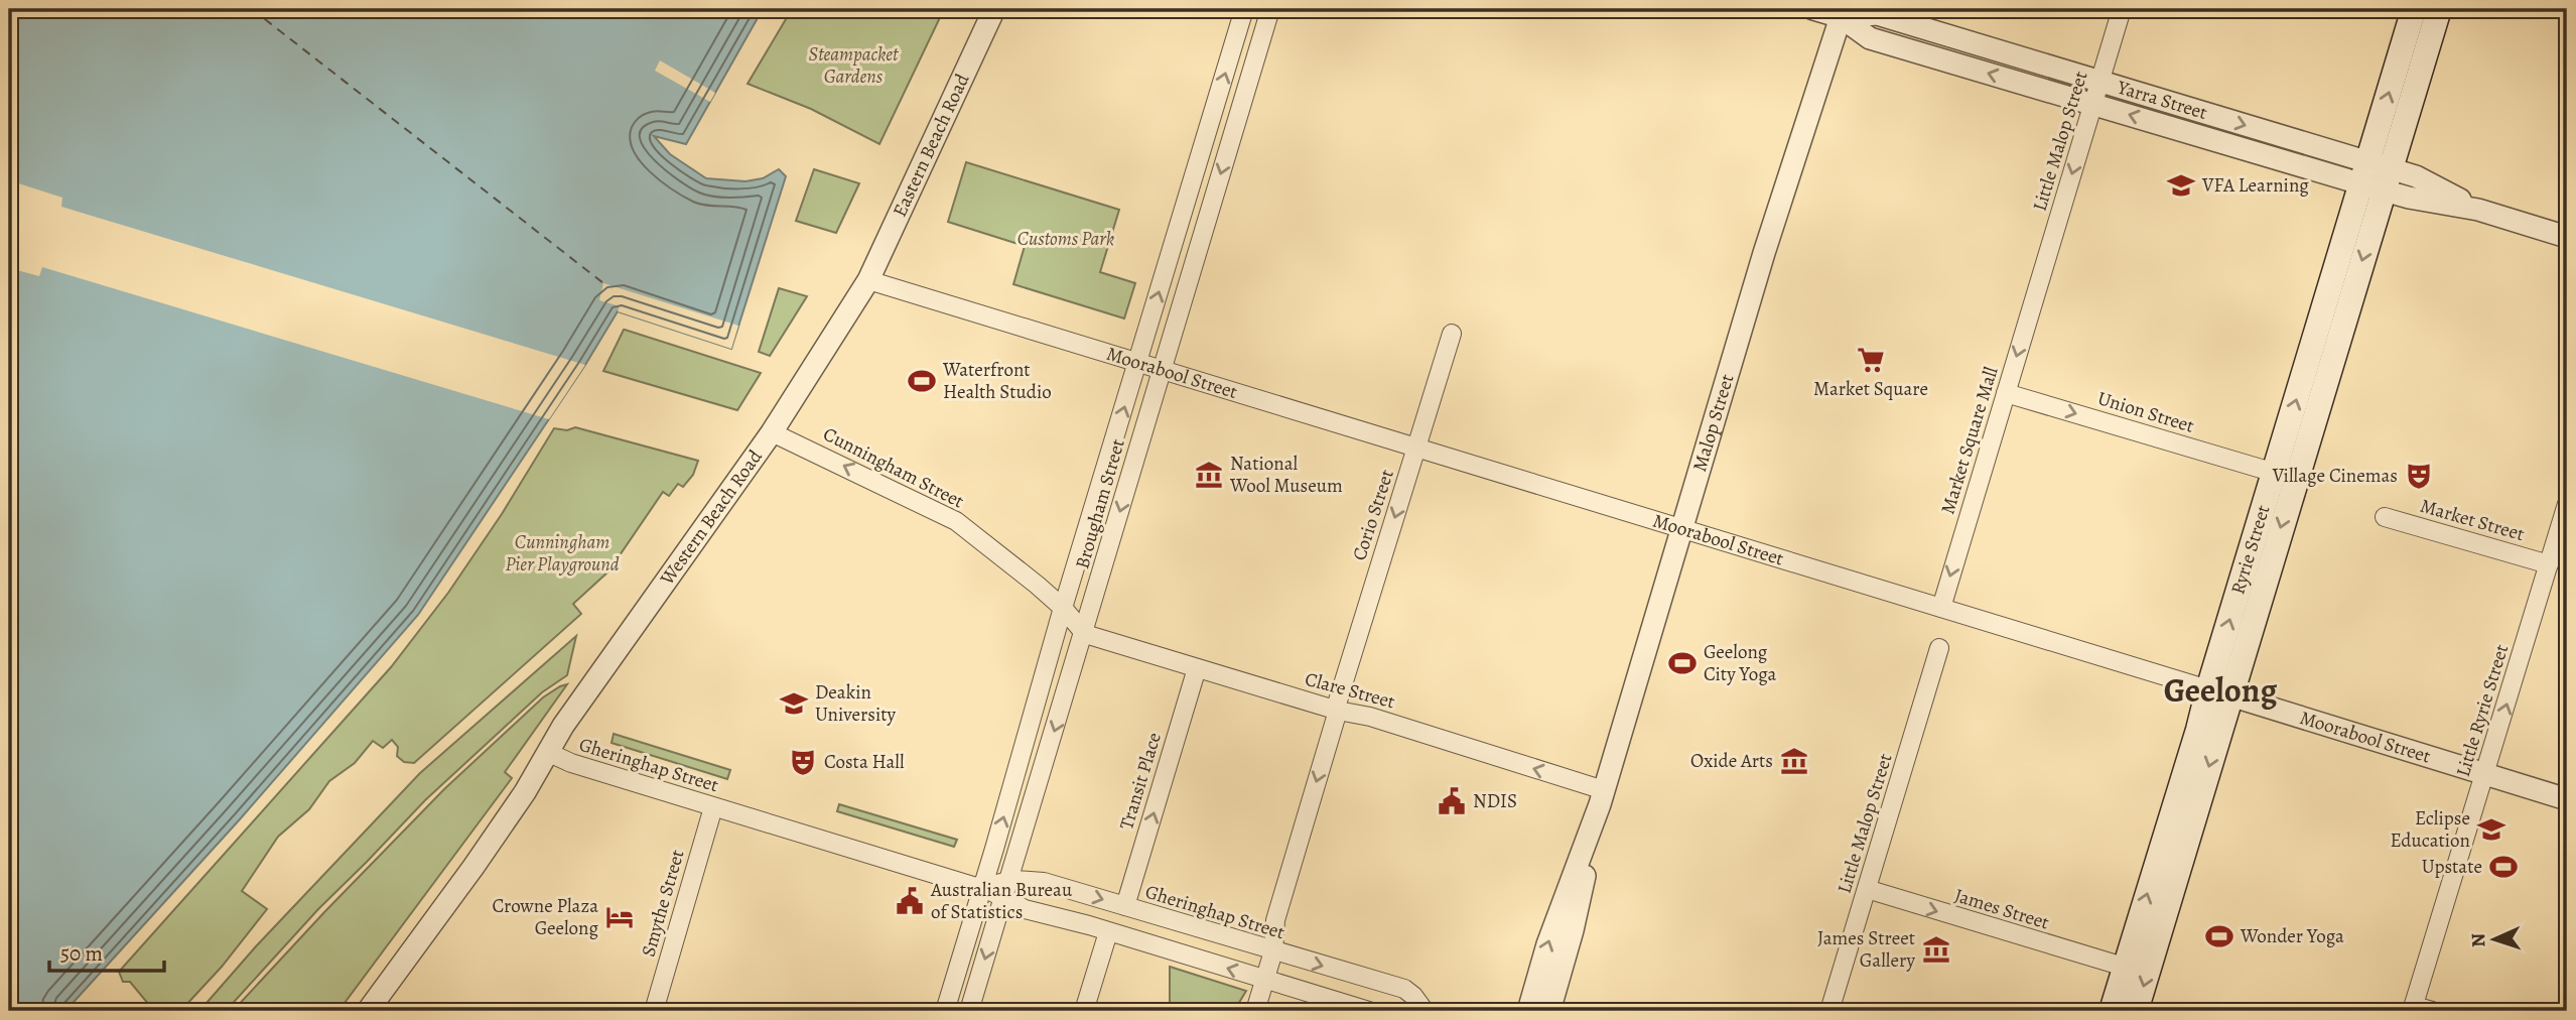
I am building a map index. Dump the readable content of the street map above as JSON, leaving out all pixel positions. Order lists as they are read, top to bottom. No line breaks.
{"streets":{"main road":["Ryrie Street"],"street":["Yarra Street","Little Malop Street","Eastern Beach Road","Moorabool Street","Union Street","Malop Street","Market Square Mall","Cunningham Street","Brougham Street","Corio Street","Western Beach Road","Market Street","Clare Street","Little Ryrie Street","Gheringhap Street","Transit Place","Smythe Street","James Street"]},"crossings":[["Yarra Street","Little Malop Street"],["Yarra Street","Malop Street"],["Yarra Street","Ryrie Street"],["Little Malop Street","Market Square Mall"],["Little Malop Street","James Street"],["Eastern Beach Road","Moorabool Street"],["Eastern Beach Road","Western Beach Road"],["Moorabool Street","Malop Street"],["Moorabool Street","Market Square Mall"],["Moorabool Street","Brougham Street"],["Moorabool Street","Corio Street"],["Moorabool Street","Western Beach Road"],["Moorabool Street","Ryrie Street"],["Moorabool Street","Little Ryrie Street"],["Union Street","Market Square Mall"],["Union Street","Ryrie Street"],["Malop Street","Clare Street"],["Cunningham Street","Brougham Street"],["Cunningham Street","Western Beach Road"],["Cunningham Street","Clare Street"],["Brougham Street","Clare Street"],["Brougham Street","Gheringhap Street"],["Corio Street","Clare Street"],["Corio Street","Gheringhap Street"],["Western Beach Road","Gheringhap Street"],["Market Street","Little Ryrie Street"],["Ryrie Street","James Street"],["Clare Street","Transit Place"],["Gheringhap Street","Transit Place"],["Gheringhap Street","Smythe Street"]],"one_way":["Union Street","Market Square Mall","Cunningham Street","Corio Street","Clare Street","Little Ryrie Street","Transit Place","James Street"],"districts":["Geelong"],"parks":["Steampacket Gardens","Customs Park","Cunningham Pier Playground"],"places":{"school or university":["VFA Learning","Deakin University","Eclipse Education"],"supermarket":["Market Square"],"sports":["Waterfront Health Studio","Geelong City Yoga","Upstate","Wonder Yoga"],"museum":["National Wool Museum","Oxide Arts","James Street Gallery"],"theatre":["Village Cinemas","Costa Hall"],"public building":["NDIS","Australian Bureau of Statistics"],"hotel":["Crowne Plaza Geelong"]},"scale_bar":"50 m","north":"left"}
